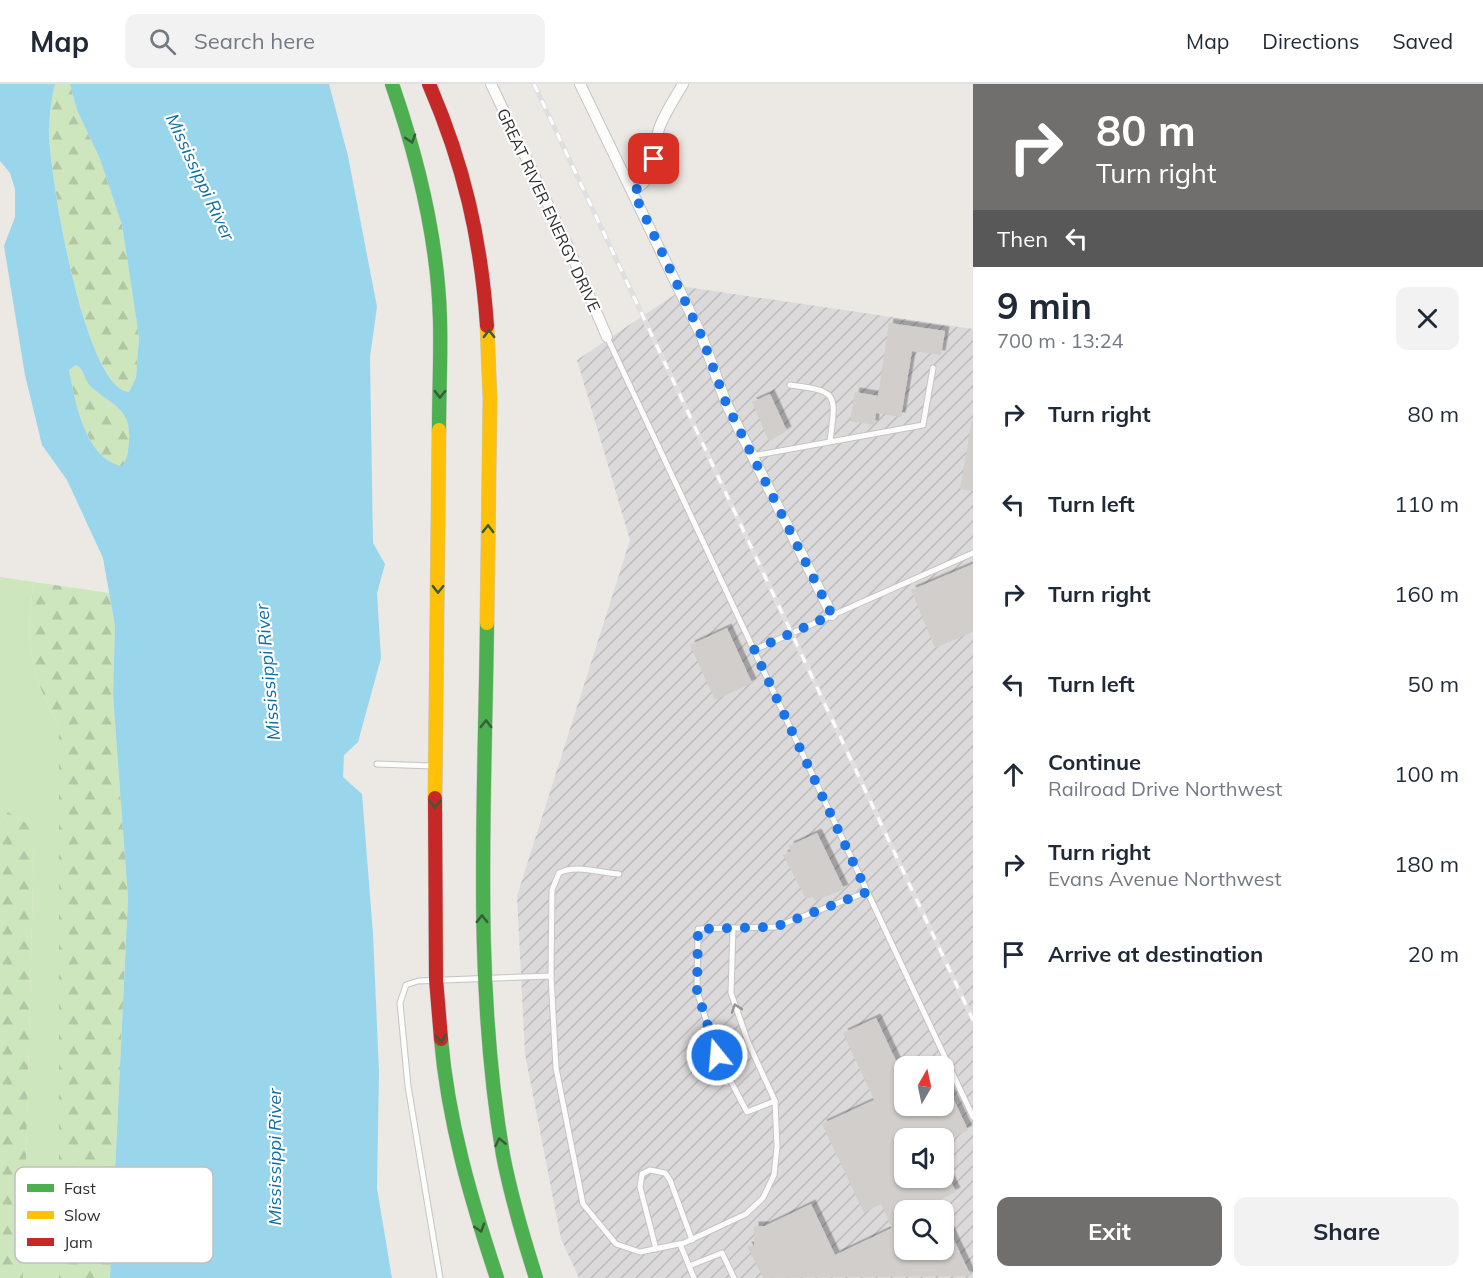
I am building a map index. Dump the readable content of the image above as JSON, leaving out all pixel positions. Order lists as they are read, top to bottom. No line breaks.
{"streets":{"street":["GREAT RIVER ENERGY DRIVE"]},"water":["Mississippi River"],"legend":["Fast","Slow","Jam"],"north":"top","page":{"header":"Map","search":"Search here","nav":["Map","Directions","Saved"],"turn":["80 m","Turn right"],"then":"Then","heading":["9 min","700 m · 13:24"],"list":[{"name":"Turn right","value":"80 m"},{"name":"Turn left","value":"110 m"},{"name":"Turn right","value":"160 m"},{"name":"Turn left","value":"50 m"},{"name":"Continue","note":"Railroad Drive Northwest","value":"100 m"},{"name":"Turn right","note":"Evans Avenue Northwest","value":"180 m"},{"name":"Arrive at destination","value":"20 m"}],"buttons":["Exit","Share"]}}
